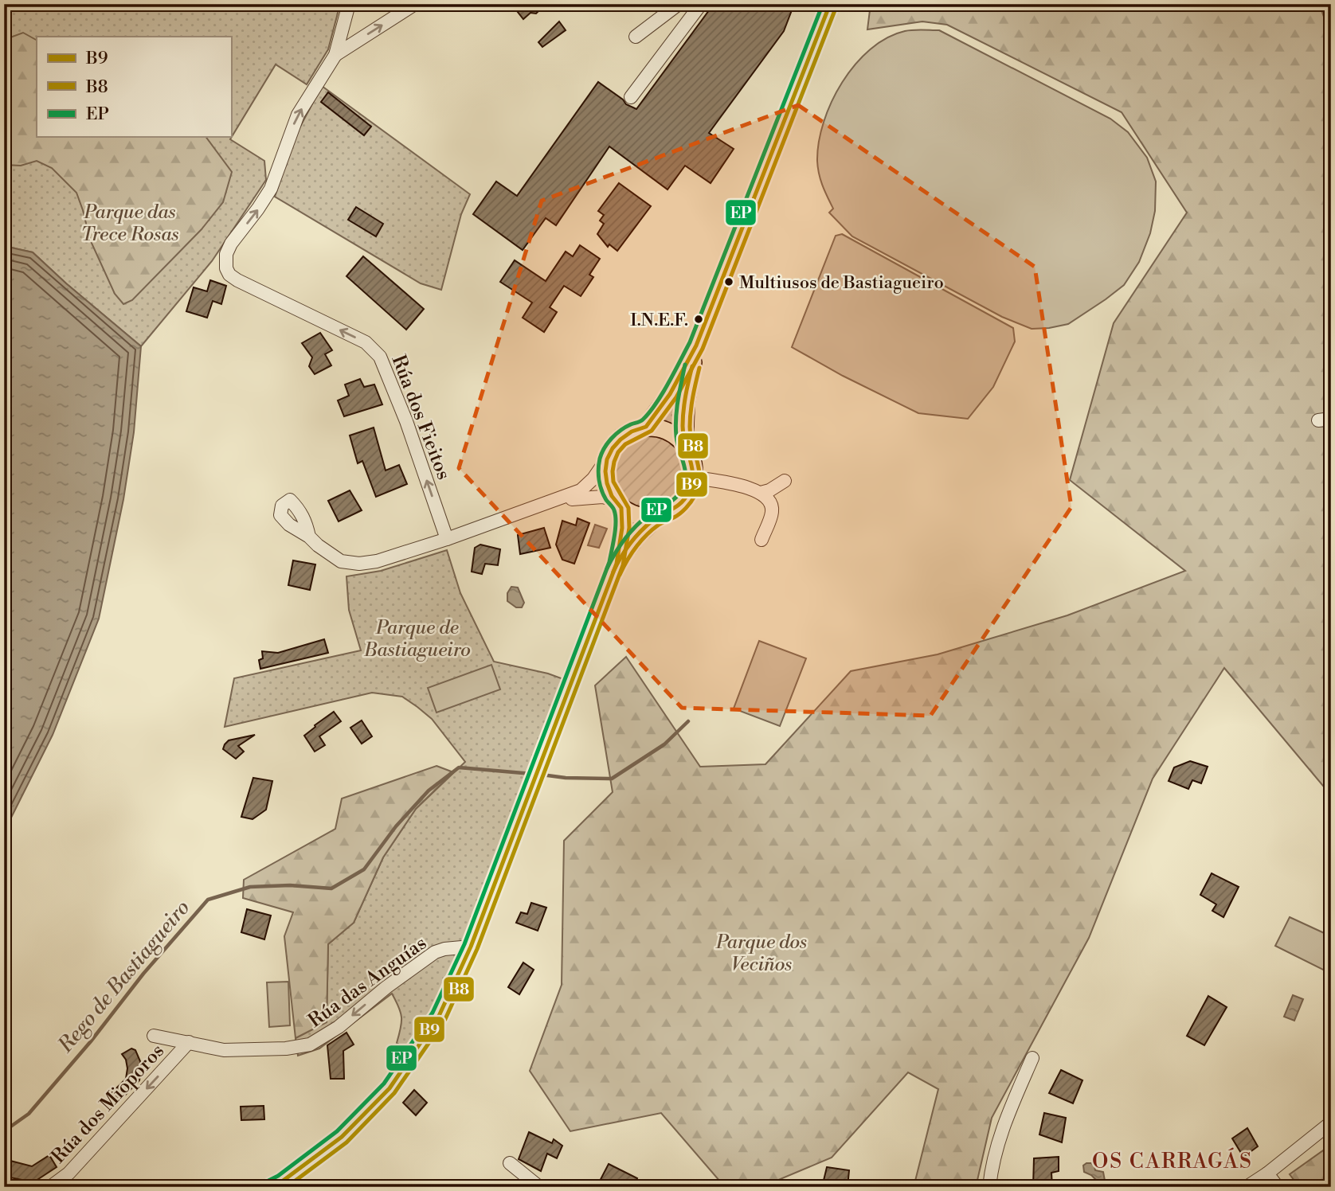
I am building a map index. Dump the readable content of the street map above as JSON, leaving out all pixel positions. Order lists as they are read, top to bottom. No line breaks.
{"streets":{"street":["Rúa dos Fieitos","Rúa das Anguías","Rúa dos Mioporos"]},"crossings":[["Rúa das Anguías","Rúa dos Mioporos"]],"one_way":["Rúa dos Fieitos","Rúa das Anguías","Rúa dos Mioporos"],"districts":["OS CARRAGÁS"],"water":["Rego de Bastiagueiro"],"parks":["Parque das Trece Rosas","Parque de Bastiagueiro","Parque dos Veciños"],"places":["Multiusos de Bastiagueiro","I.N.E.F."],"lines":["transit line B9","transit line EP","transit line B8"],"legend":["B9","B8","EP"]}
